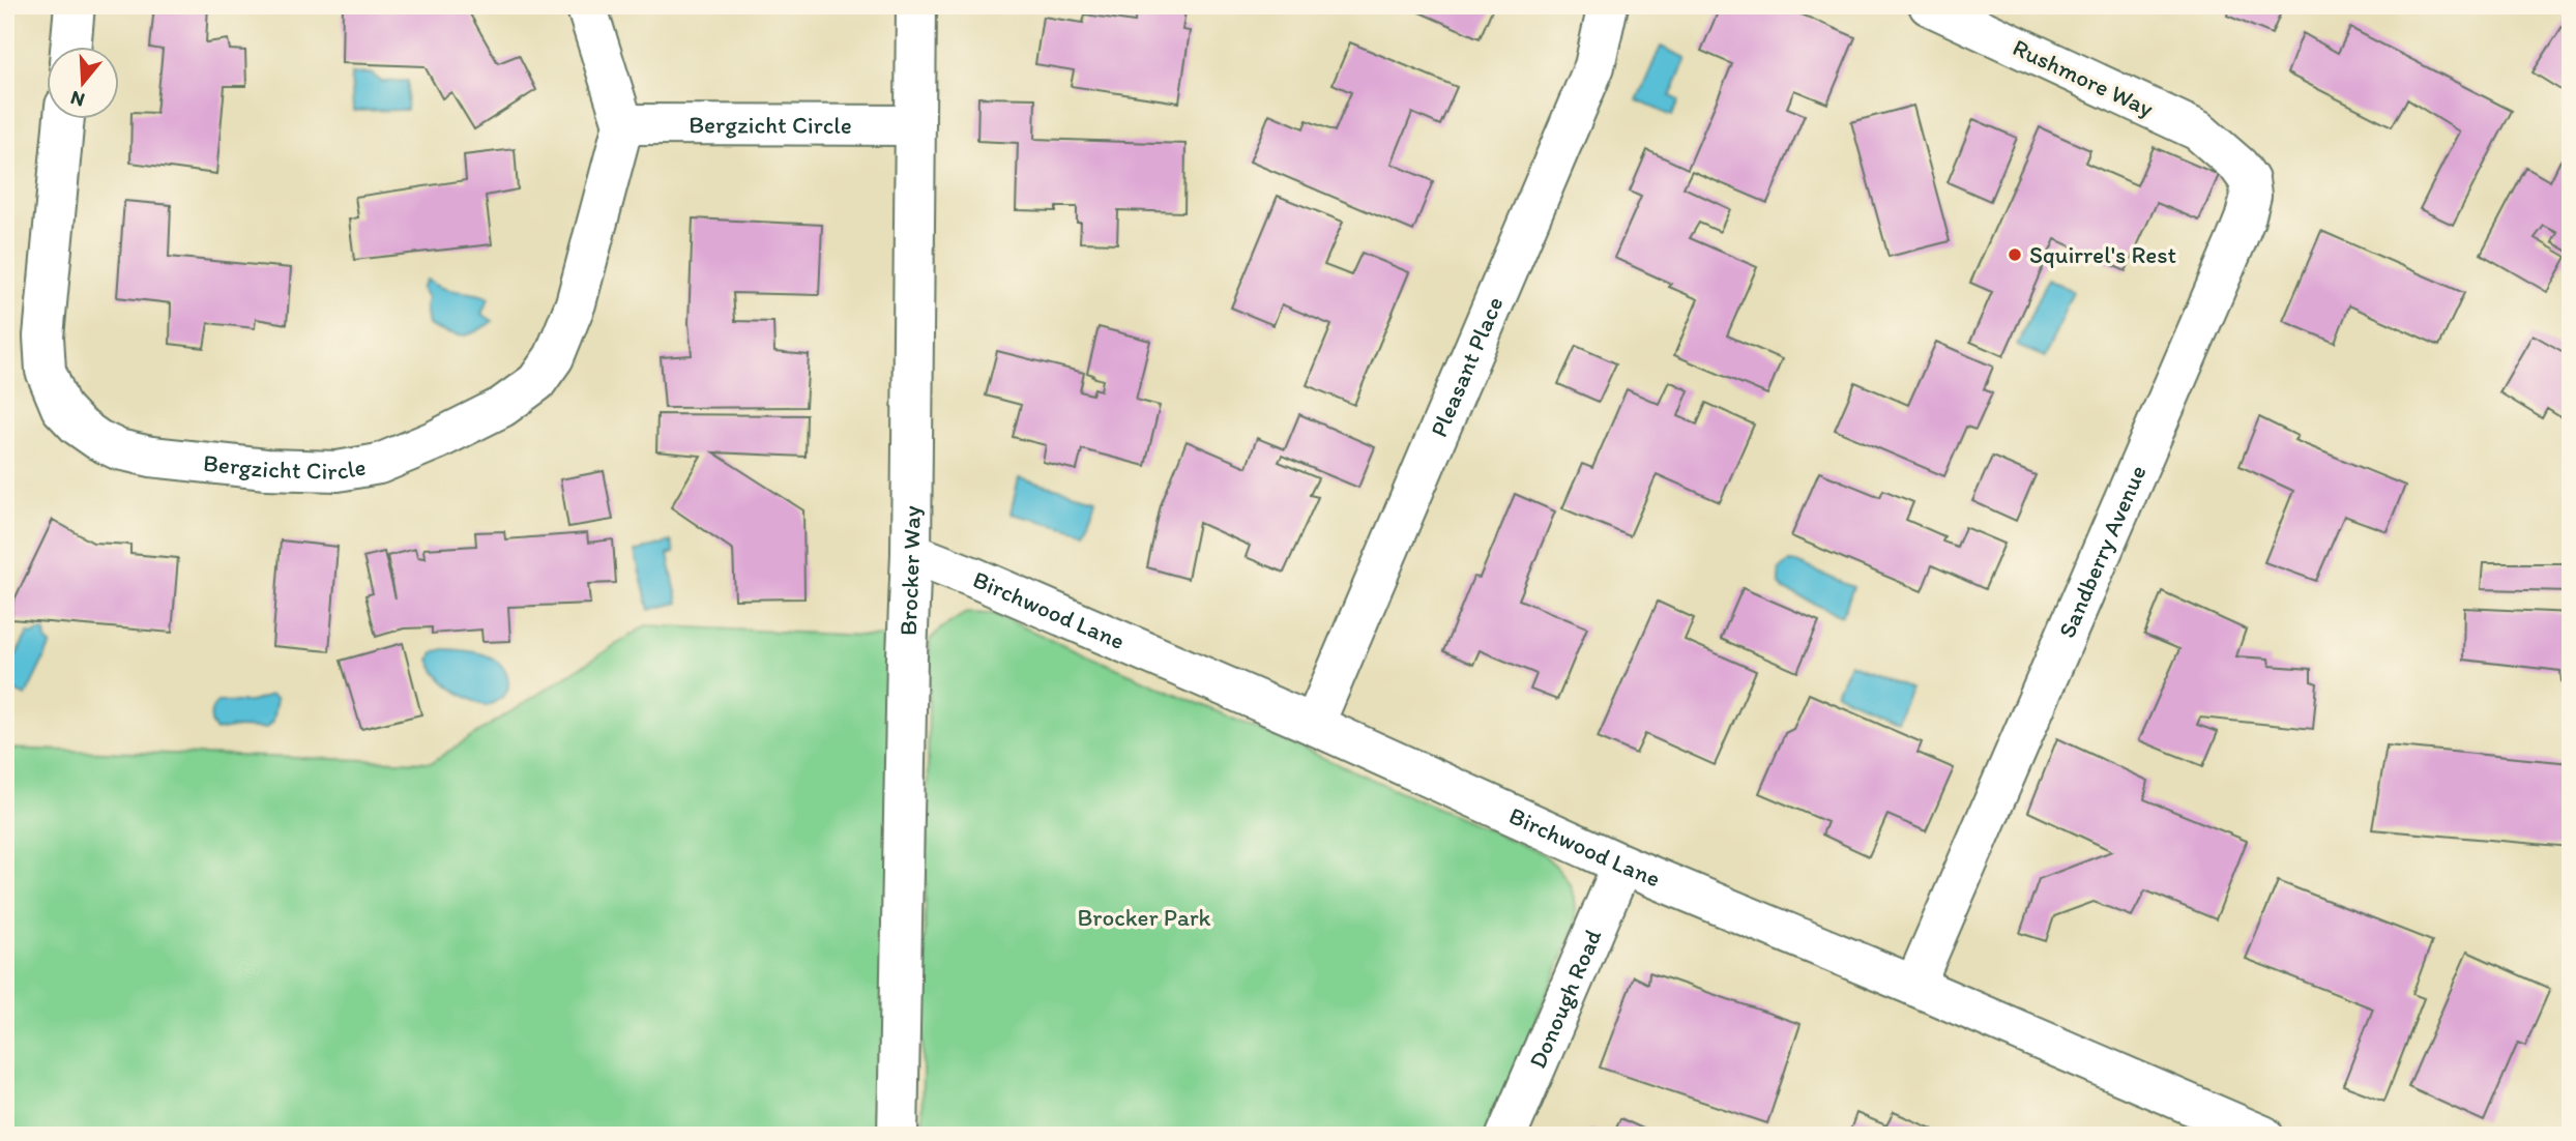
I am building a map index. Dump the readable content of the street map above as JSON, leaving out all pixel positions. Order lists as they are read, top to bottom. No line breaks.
{"streets":{"street":["Rushmore Way","Bergzicht Circle","Pleasant Place","Sandberry Avenue","Brocker Way","Birchwood Lane","Donough Road"]},"crossings":[["Rushmore Way","Sandberry Avenue"],["Bergzicht Circle","Brocker Way"],["Pleasant Place","Birchwood Lane"],["Sandberry Avenue","Birchwood Lane"],["Brocker Way","Birchwood Lane"],["Birchwood Lane","Donough Road"]],"parks":["Brocker Park"],"places":["Squirrel's Rest"],"north":"bottom"}
